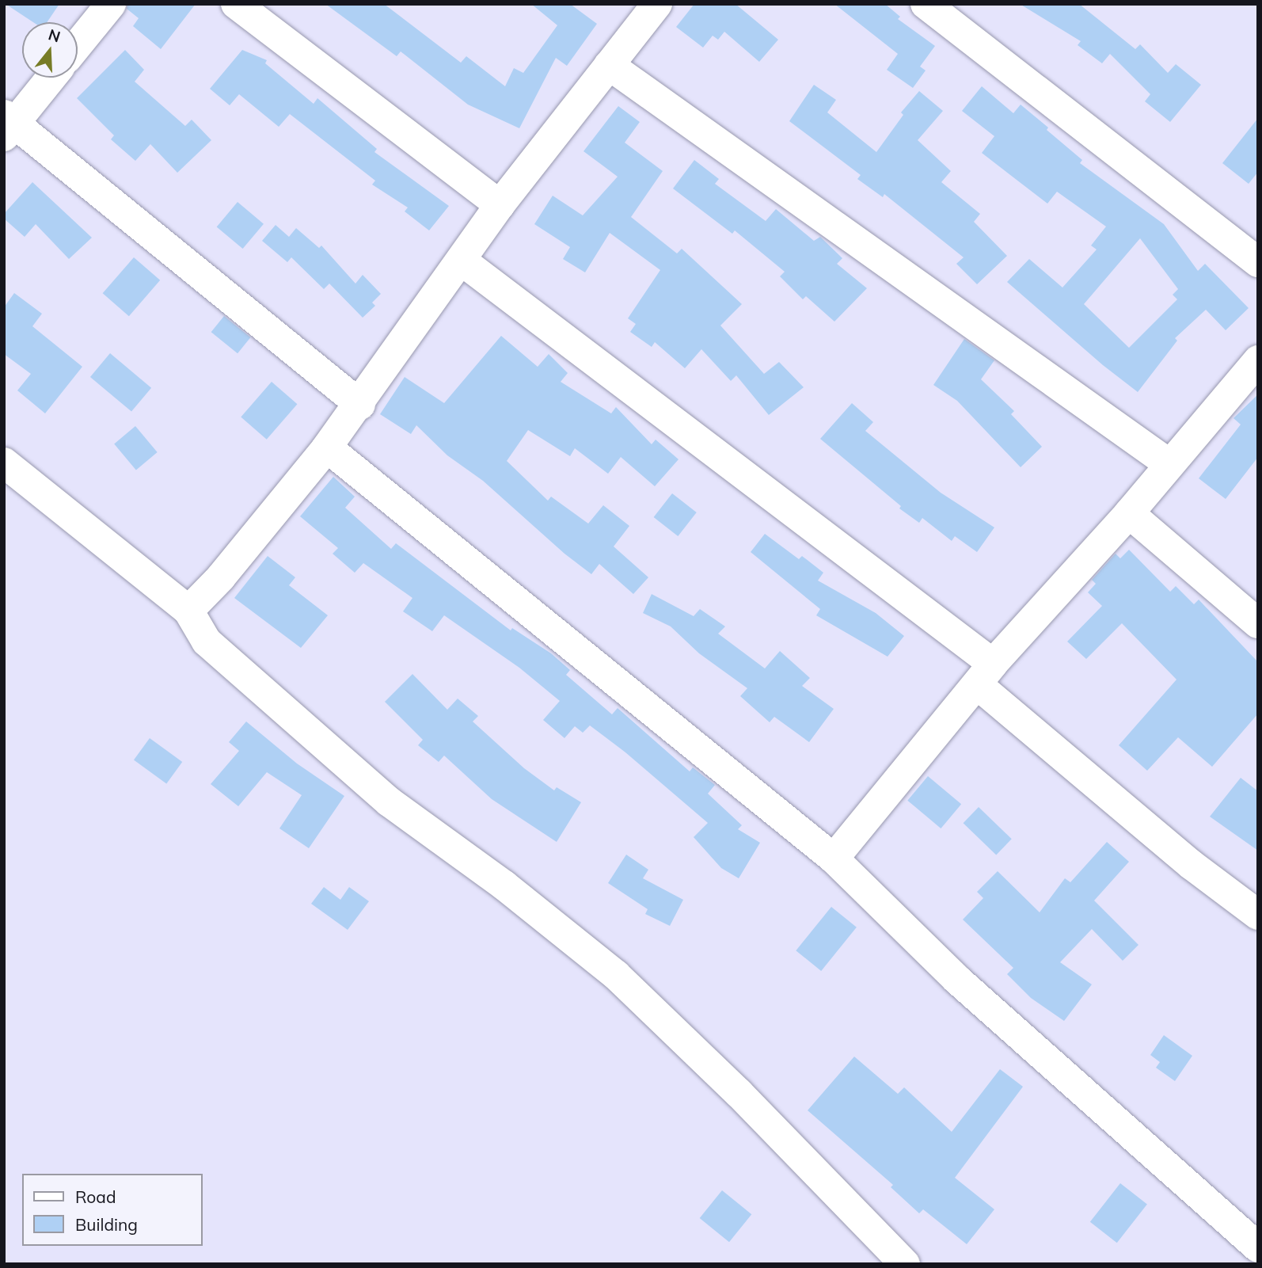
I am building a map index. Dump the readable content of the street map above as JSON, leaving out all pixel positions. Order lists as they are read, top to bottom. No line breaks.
{"legend":["Road","Building"],"north":"top"}
